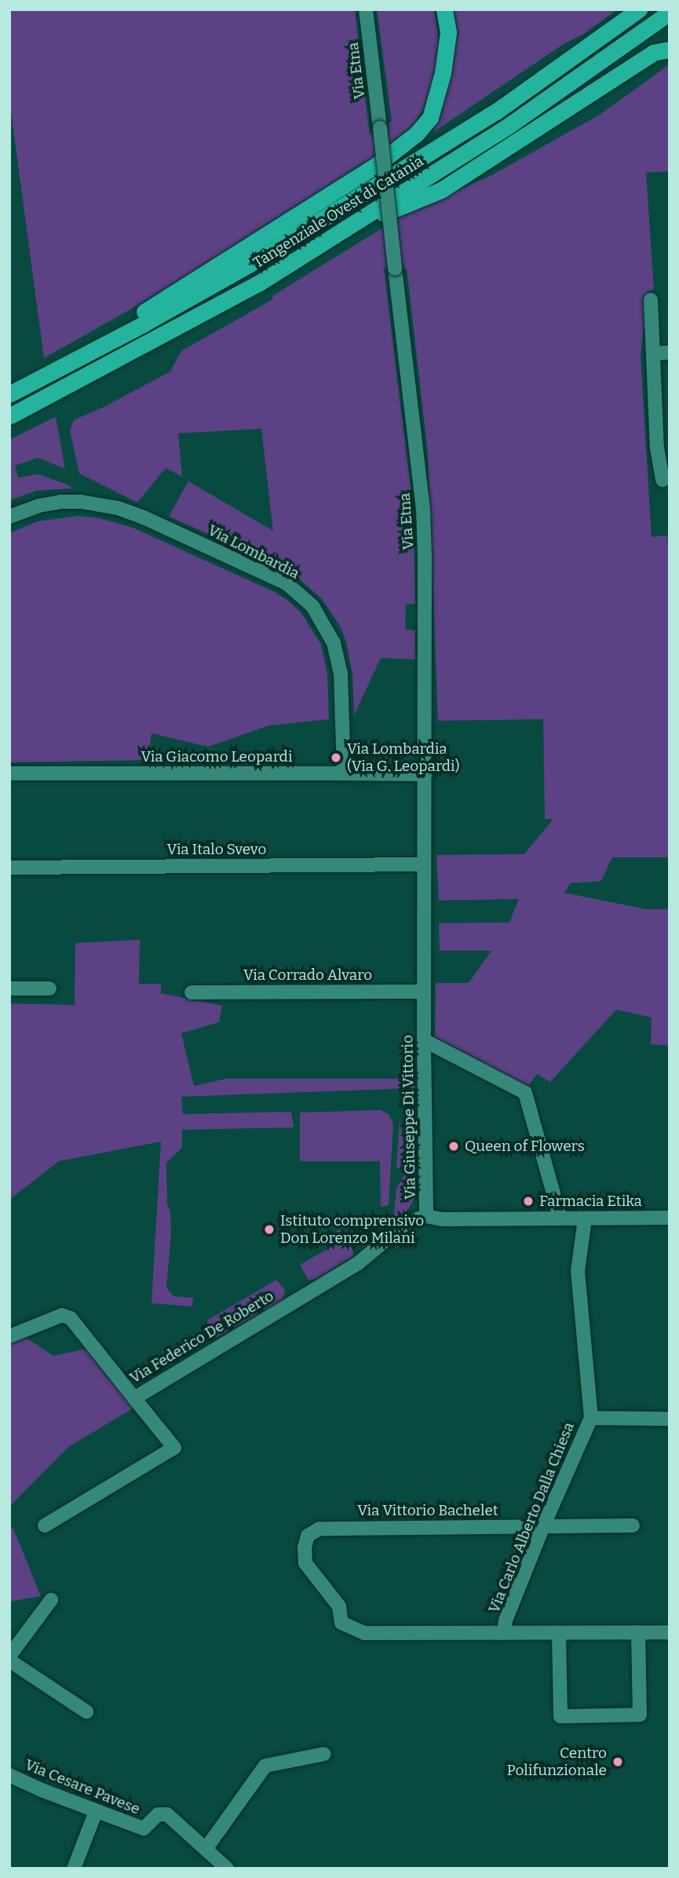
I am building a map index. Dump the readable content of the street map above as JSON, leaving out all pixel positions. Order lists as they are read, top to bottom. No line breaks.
{"streets":{"highway":["Tangenziale Ovest di Catania"],"street":["Via Etna","Via Lombardia","Via Giacomo Leopardi","Via Italo Svevo","Via Corrado Alvaro","Via Giuseppe Di Vittorio","Via Federico De Roberto","Via Vittorio Bachelet","Via Carlo Alberto Dalla Chiesa","Via Cesare Pavese"]},"crossings":[["Via Etna","Via Giacomo Leopardi"],["Via Etna","Via Giuseppe Di Vittorio"],["Via Lombardia","Via Giacomo Leopardi"],["Via Giacomo Leopardi","Via Giuseppe Di Vittorio"],["Via Italo Svevo","Via Giuseppe Di Vittorio"],["Via Corrado Alvaro","Via Giuseppe Di Vittorio"],["Via Giuseppe Di Vittorio","Via Federico De Roberto"],["Via Giuseppe Di Vittorio","Via Carlo Alberto Dalla Chiesa"],["Via Vittorio Bachelet","Via Carlo Alberto Dalla Chiesa"]],"places":["Via Lombardia (Via G. Leopardi)","Queen of Flowers","Farmacia Etika","Istituto comprensivo Don Lorenzo Milani","Centro Polifunzionale"]}
